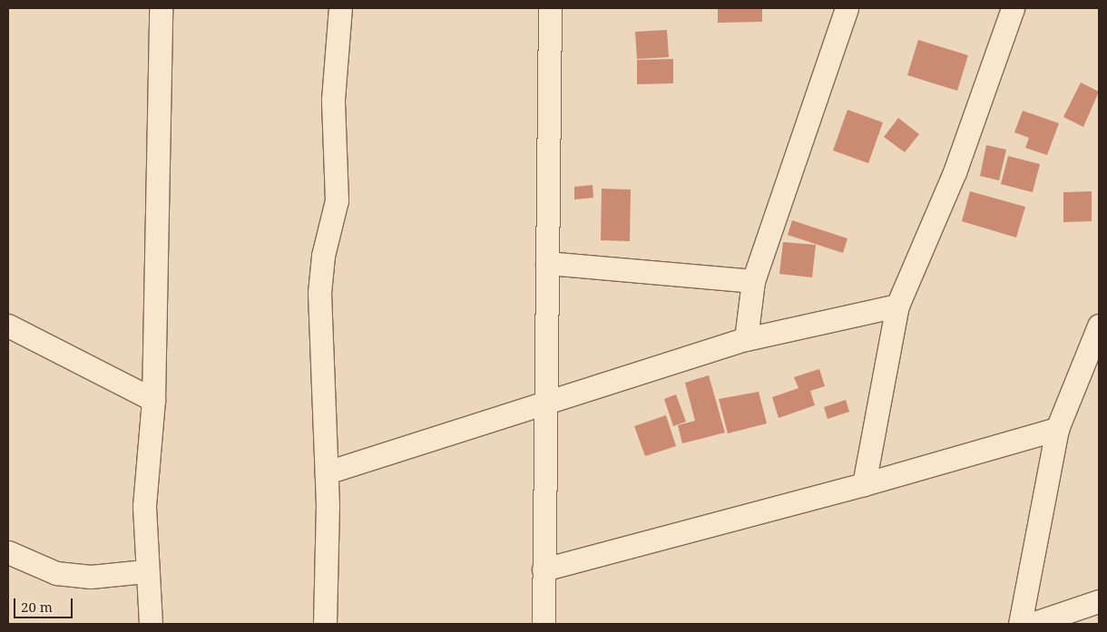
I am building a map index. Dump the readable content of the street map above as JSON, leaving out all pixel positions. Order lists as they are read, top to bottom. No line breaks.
{"scale_bar":"20 m"}
